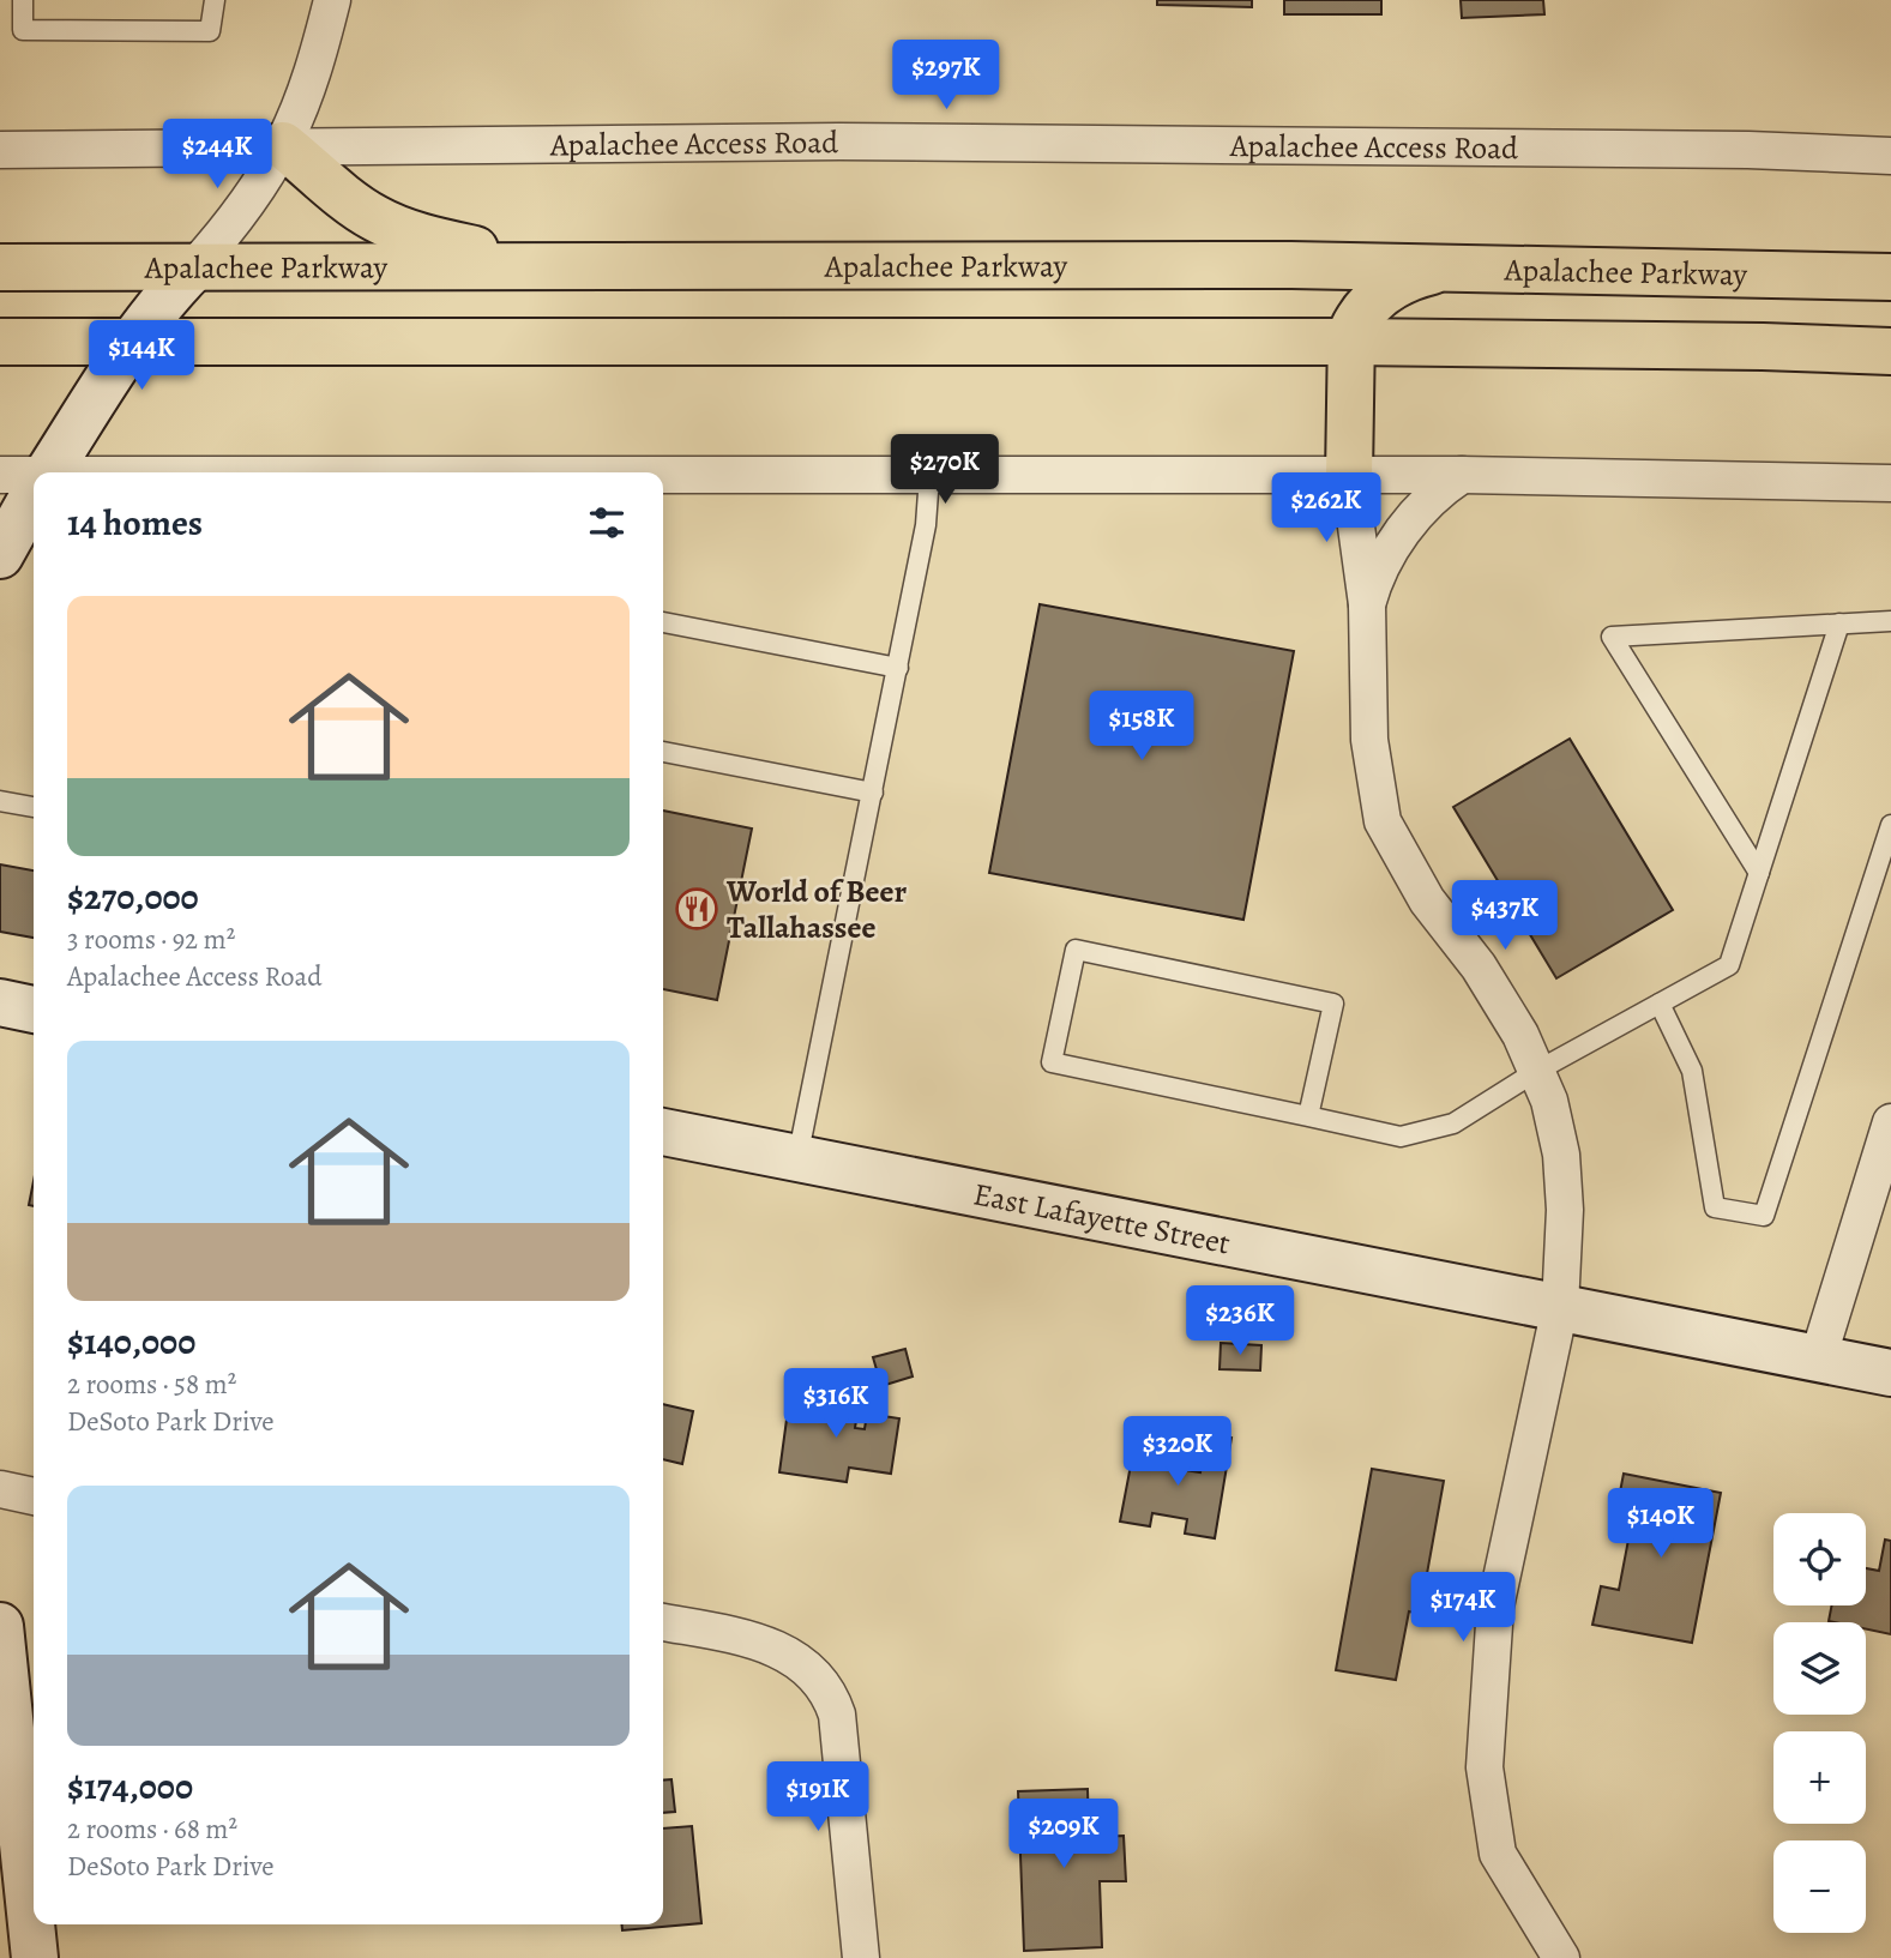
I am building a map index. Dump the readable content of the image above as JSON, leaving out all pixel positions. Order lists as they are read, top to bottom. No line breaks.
{"streets":{"main road":["Apalachee Parkway"],"street":["Apalachee Access Road","East Lafayette Street"]},"places":{"restaurant":["World of Beer Tallahassee"]},"page":{"price":["$297K","$244K","$144K","$270K","$262K","$158K","$437K","$236K","$316K","$320K","$140K","$174K","$191K","$209K"],"heading":"14 homes","list":[{"name":"$270,000","note":"3 rooms · 92 m² · Apalachee Access Road"},{"name":"$140,000","note":"2 rooms · 58 m² · DeSoto Park Drive"},{"name":"$174,000","note":"2 rooms · 68 m² · DeSoto Park Drive"}],"map_buttons":["+","−"]}}
